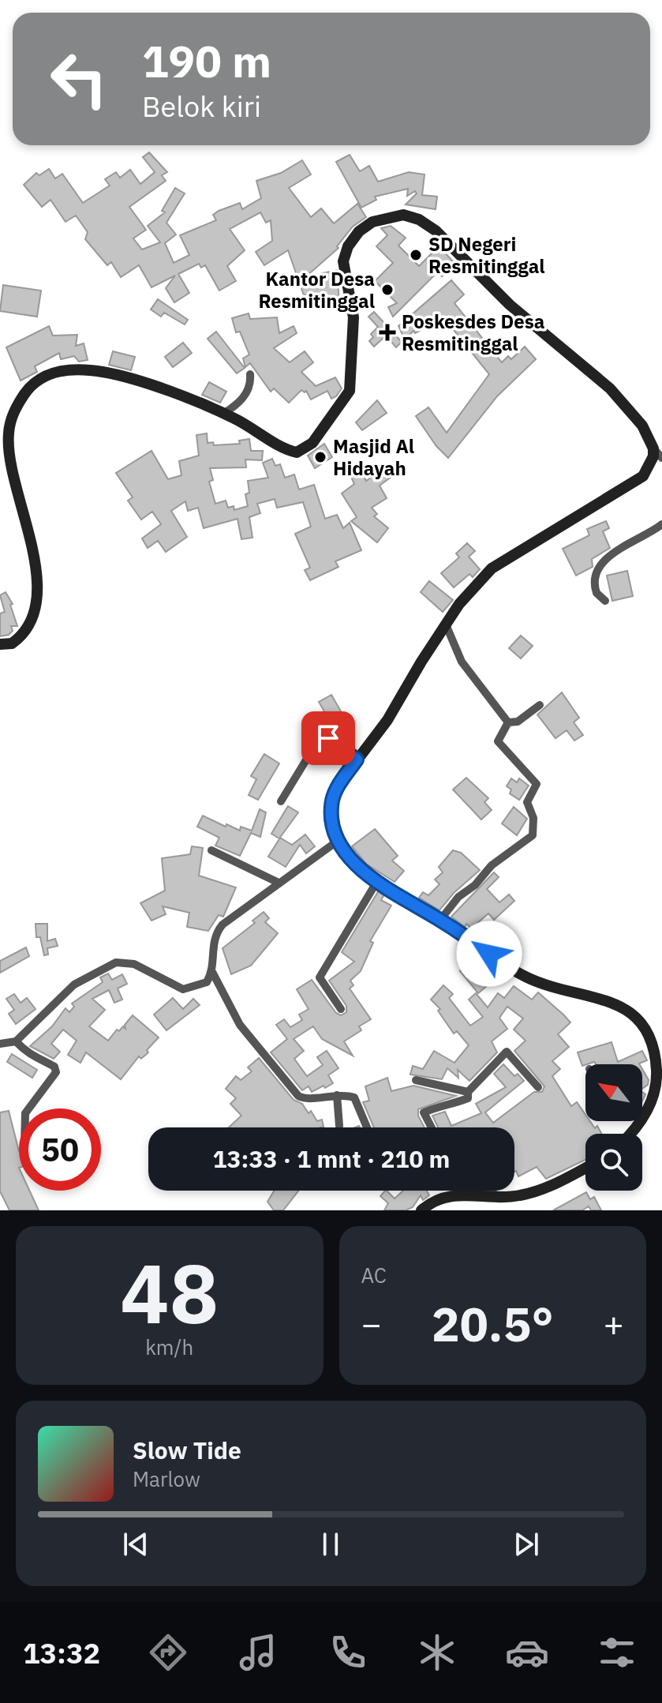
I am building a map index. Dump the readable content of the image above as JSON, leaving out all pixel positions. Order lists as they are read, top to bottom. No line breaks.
{"places":{"other":["SD Negeri Resmitinggal","Kantor Desa Resmitinggal","Masjid Al Hidayah"],"health":["Poskesdes Desa Resmitinggal"]},"north":"top left","page":{"turn":["190 m","Belok kiri"],"limit":"50","trip":"13:33 · 1 mnt · 210 m","tile":[["48","km/h"],"AC"],"heat":["−","20.5°","+"],"song":["Slow Tide","Marlow"],"tabs":"13:32"}}
